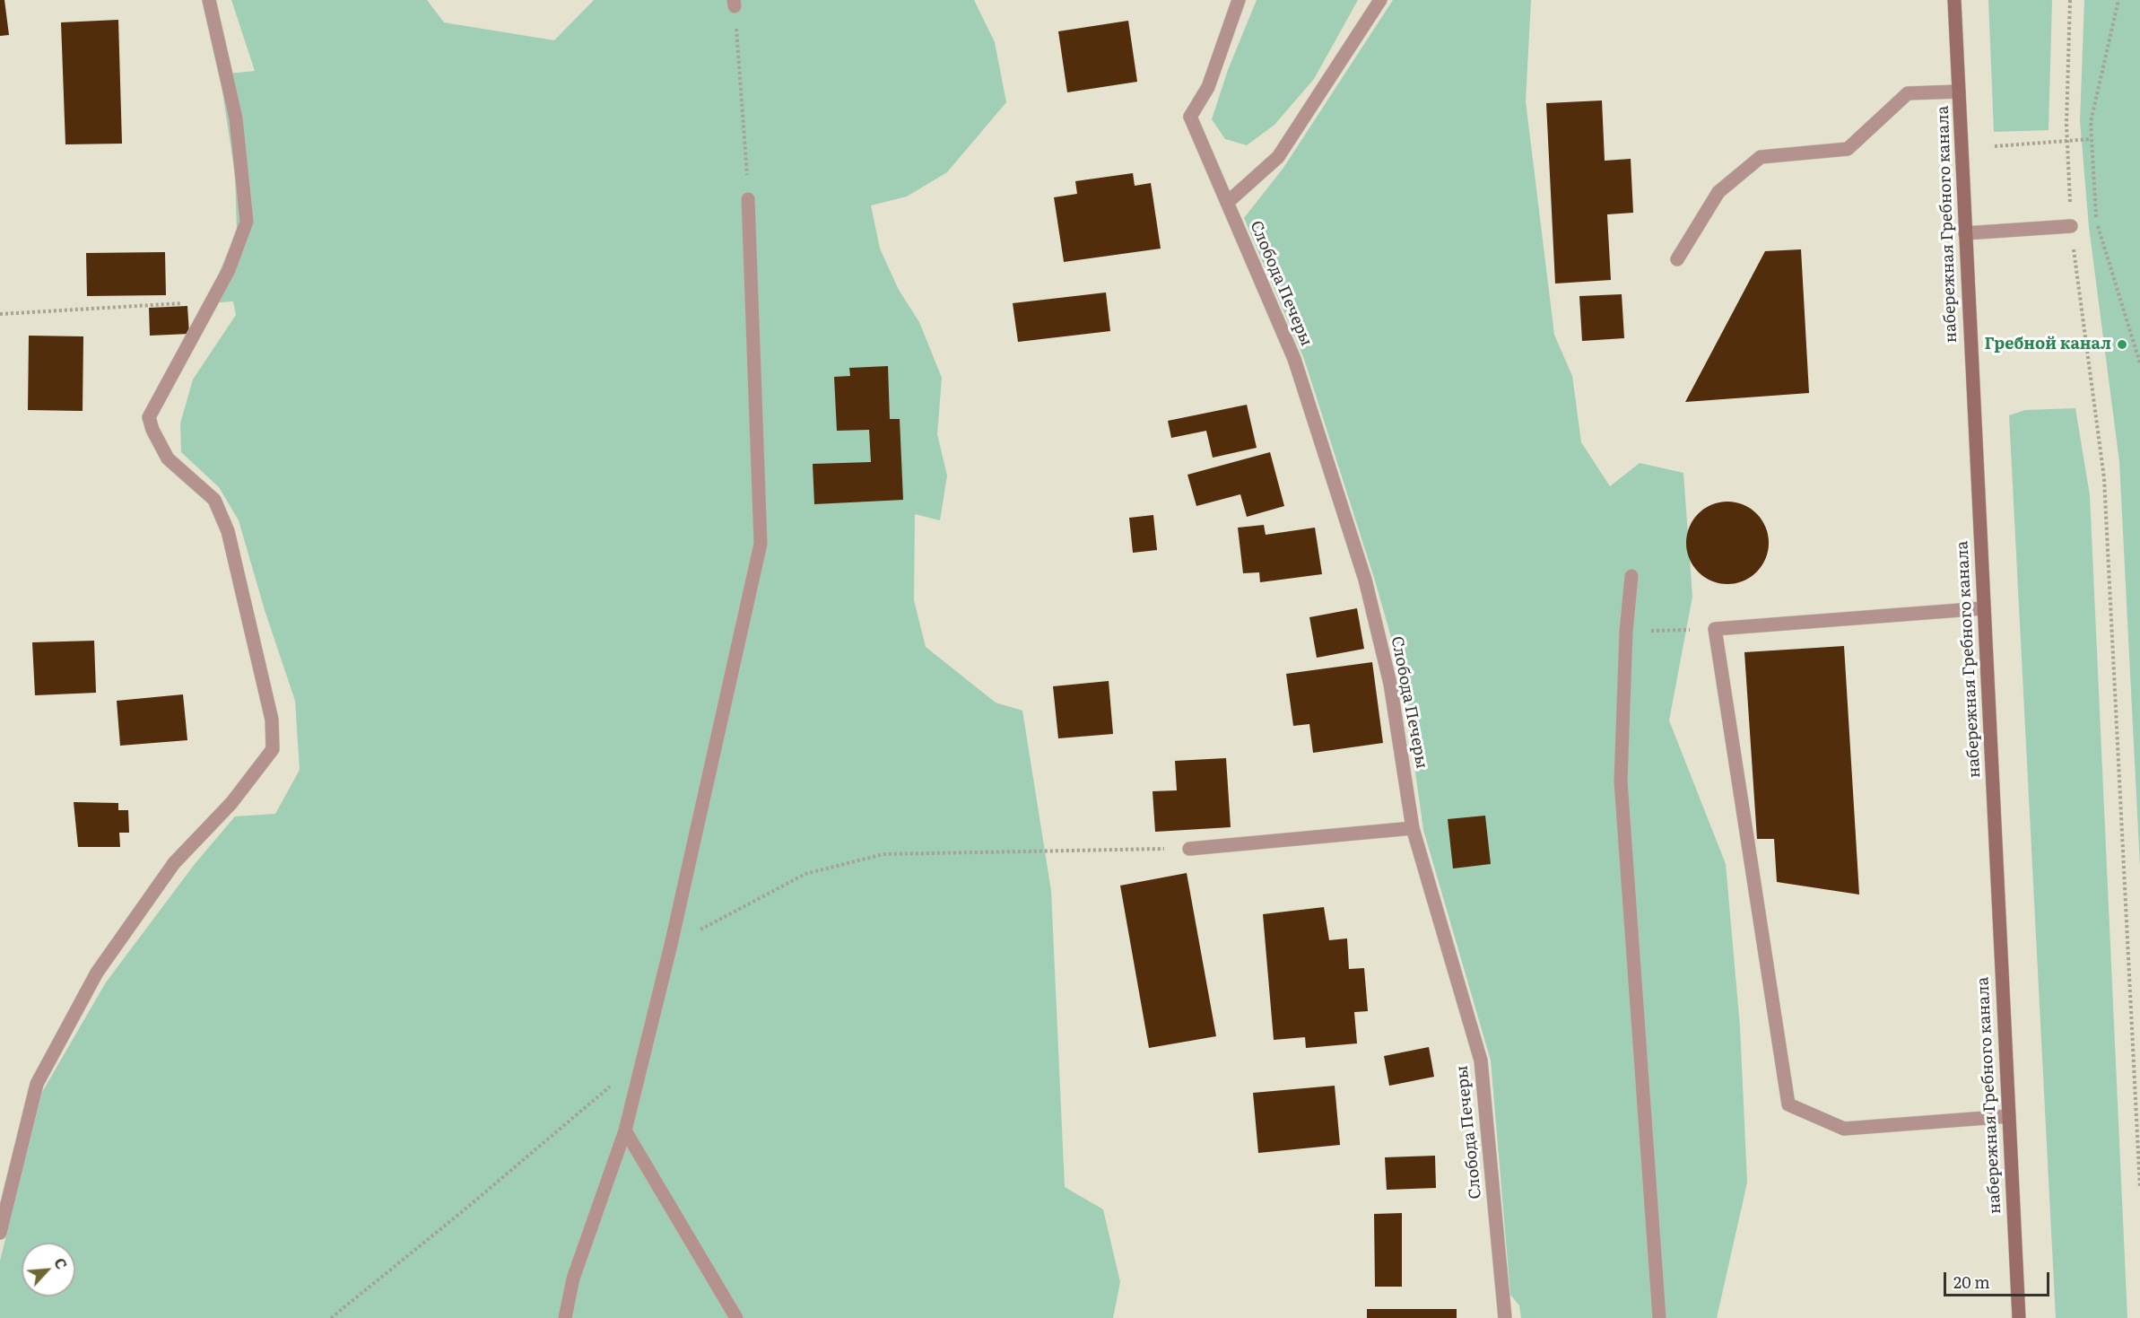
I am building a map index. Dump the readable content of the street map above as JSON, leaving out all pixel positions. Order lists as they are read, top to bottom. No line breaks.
{"streets":{"street":["набережная Гребного канала","Слобода Печеры"]},"places":["Гребной канал"],"scale_bar":"20 m","north":"top right"}
